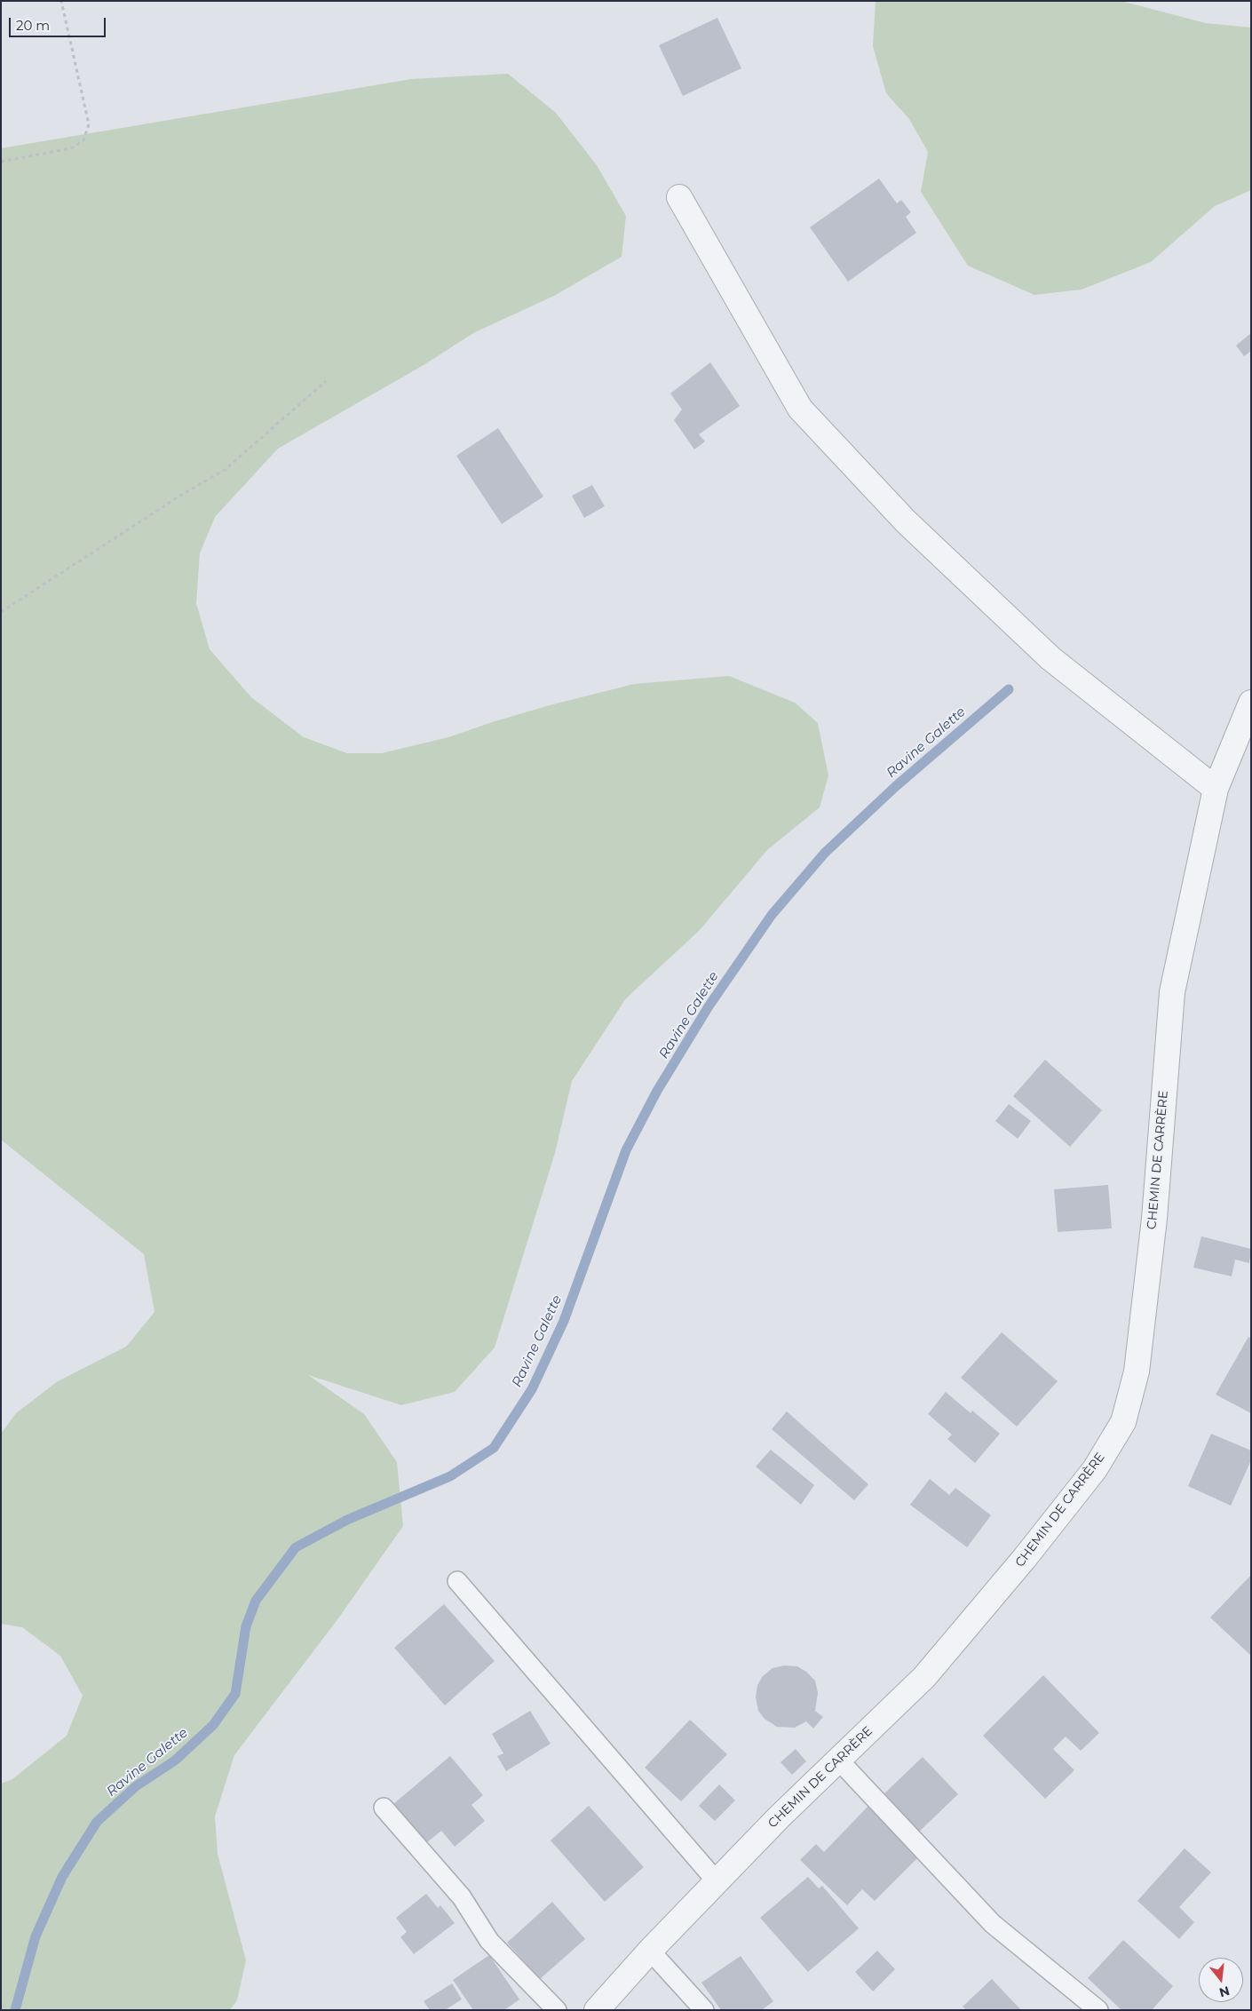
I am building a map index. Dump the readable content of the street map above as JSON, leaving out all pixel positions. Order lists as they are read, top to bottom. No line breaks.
{"streets":{"street":["CHEMIN DE CARRÈRE"]},"water":["Ravine Galette"],"scale_bar":"20 m","north":"bottom"}
